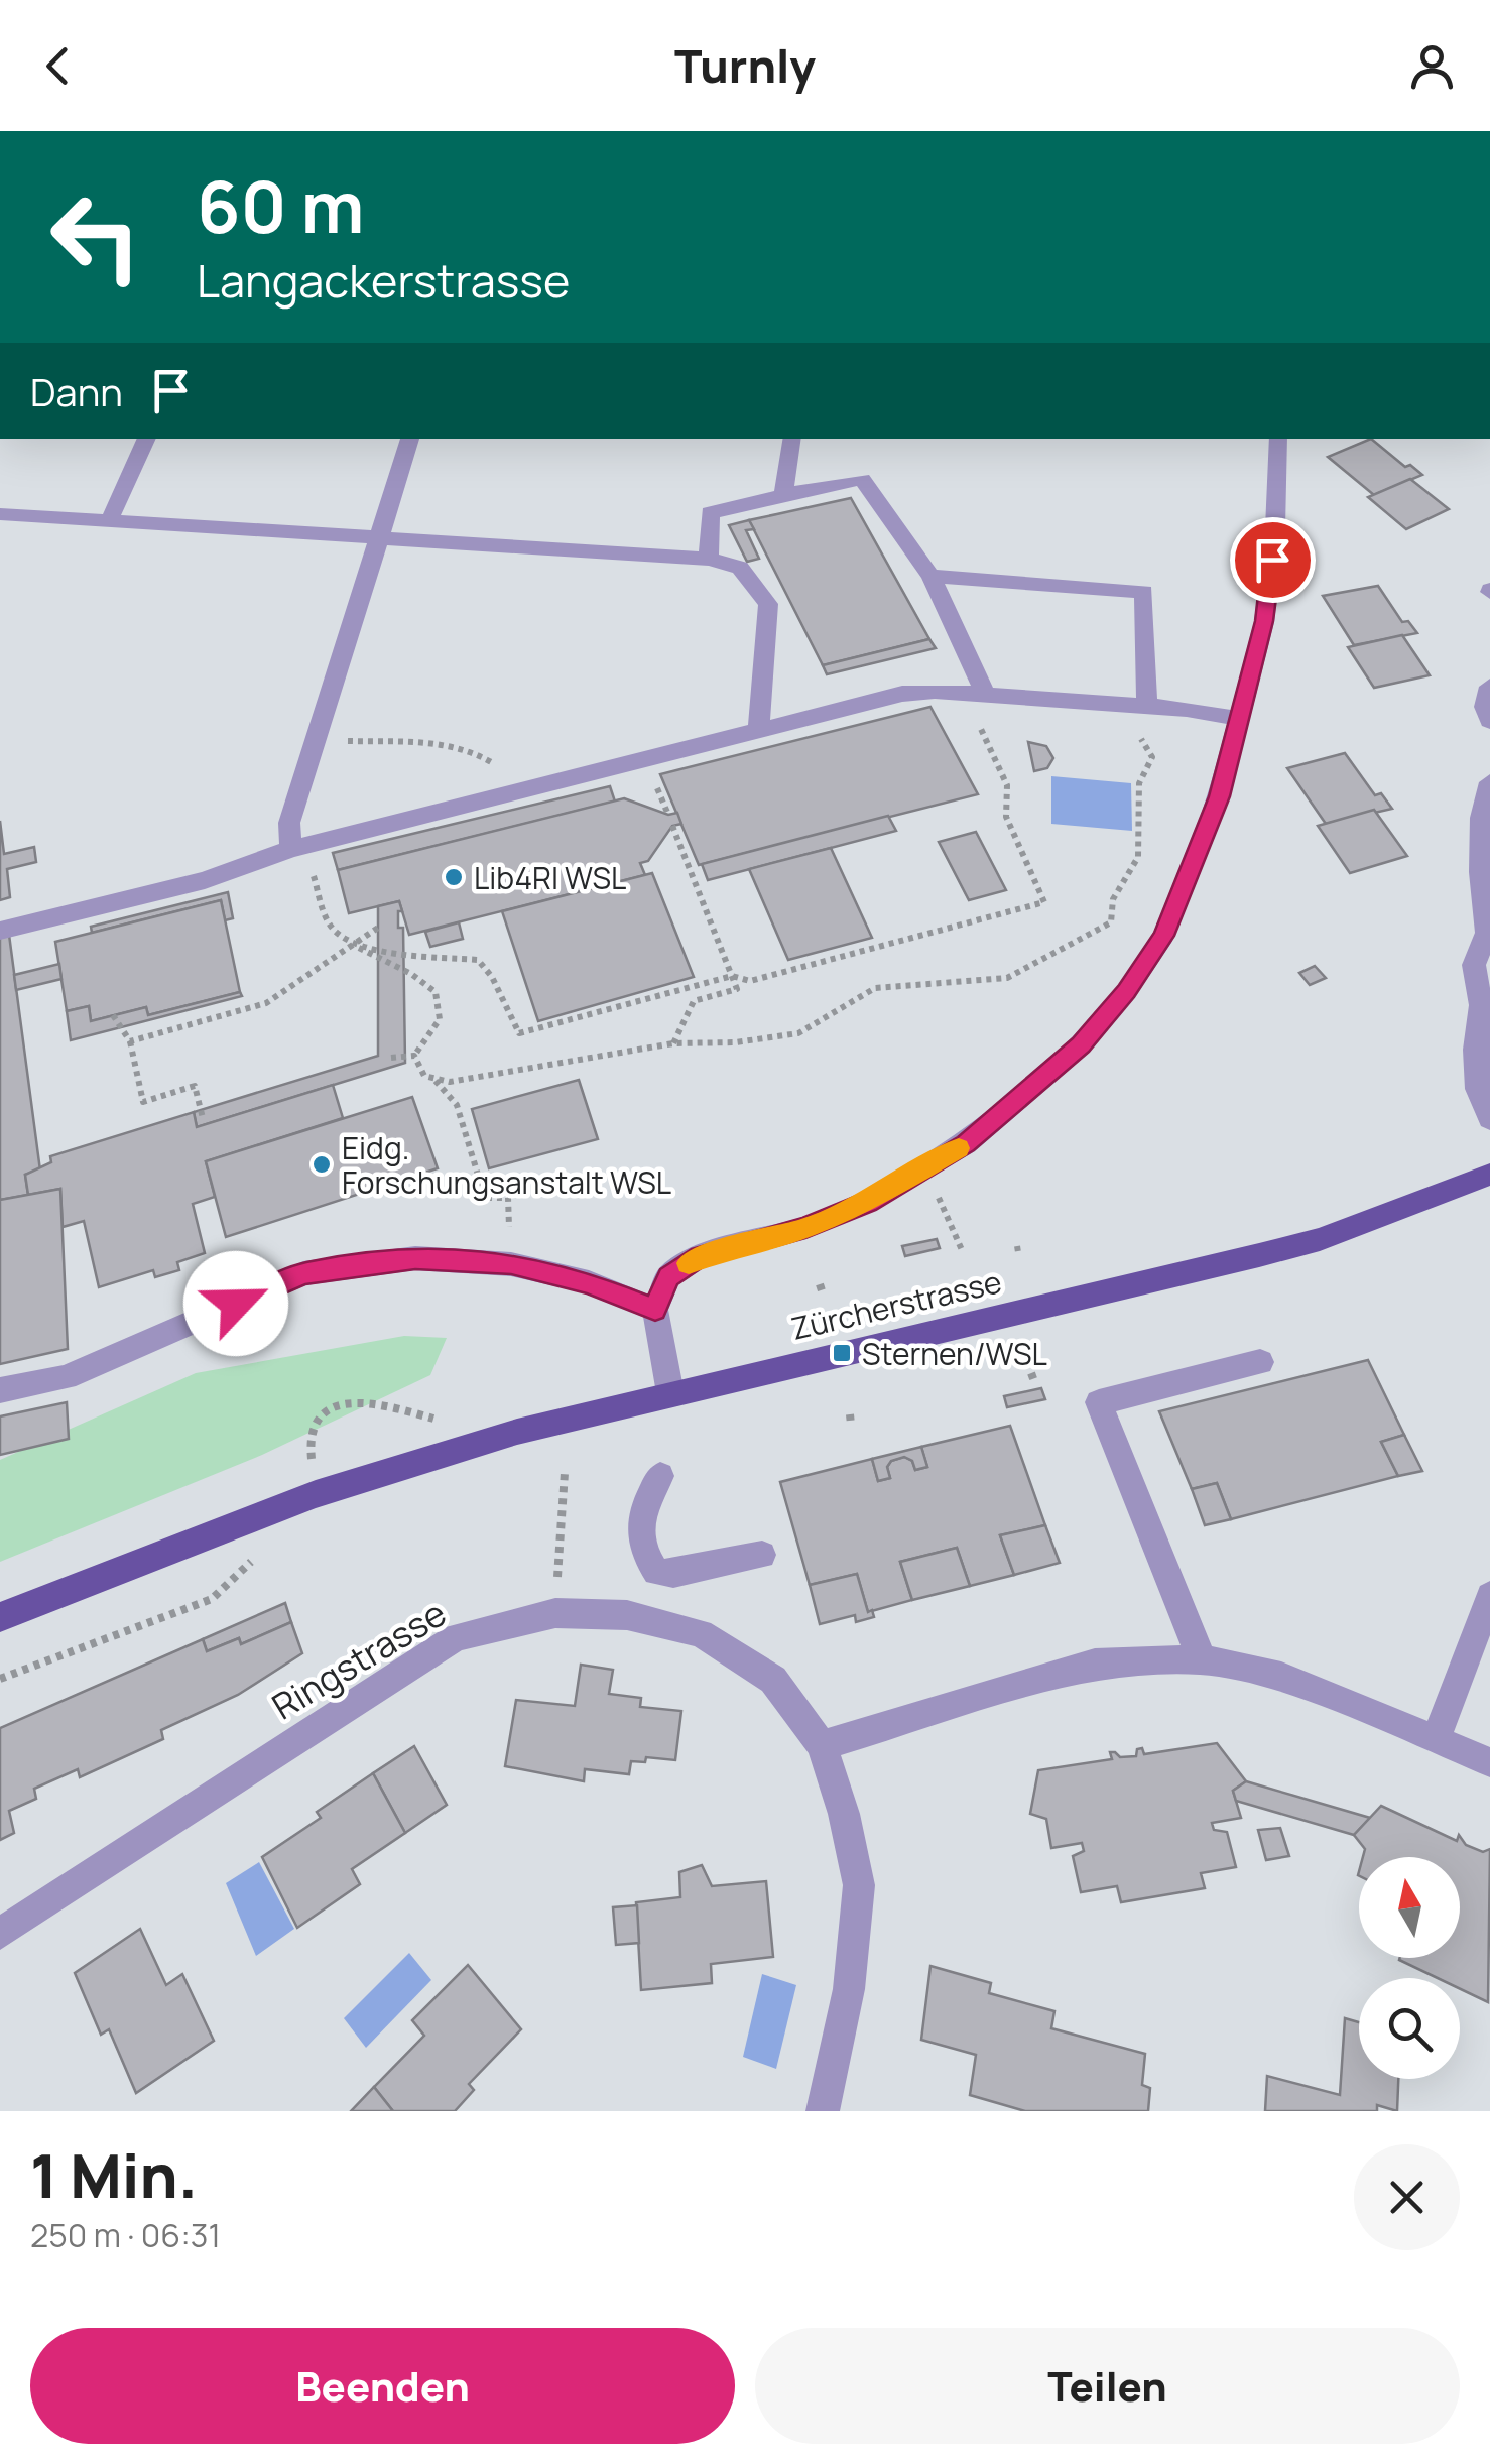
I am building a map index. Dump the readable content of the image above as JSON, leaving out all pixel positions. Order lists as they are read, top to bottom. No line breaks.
{"streets":{"main road":["Zürcherstrasse"],"street":["Ringstrasse"]},"places":{"other":["Lib4RI WSL","Eidg. Forschungsanstalt WSL"],"transit":["Sternen/WSL"]},"north":"top","page":{"header":"Turnly","turn":["60 m","Langackerstrasse"],"then":"Dann","heading":["1 Min.","250 m · 06:31"],"buttons":["Beenden","Teilen"]}}
